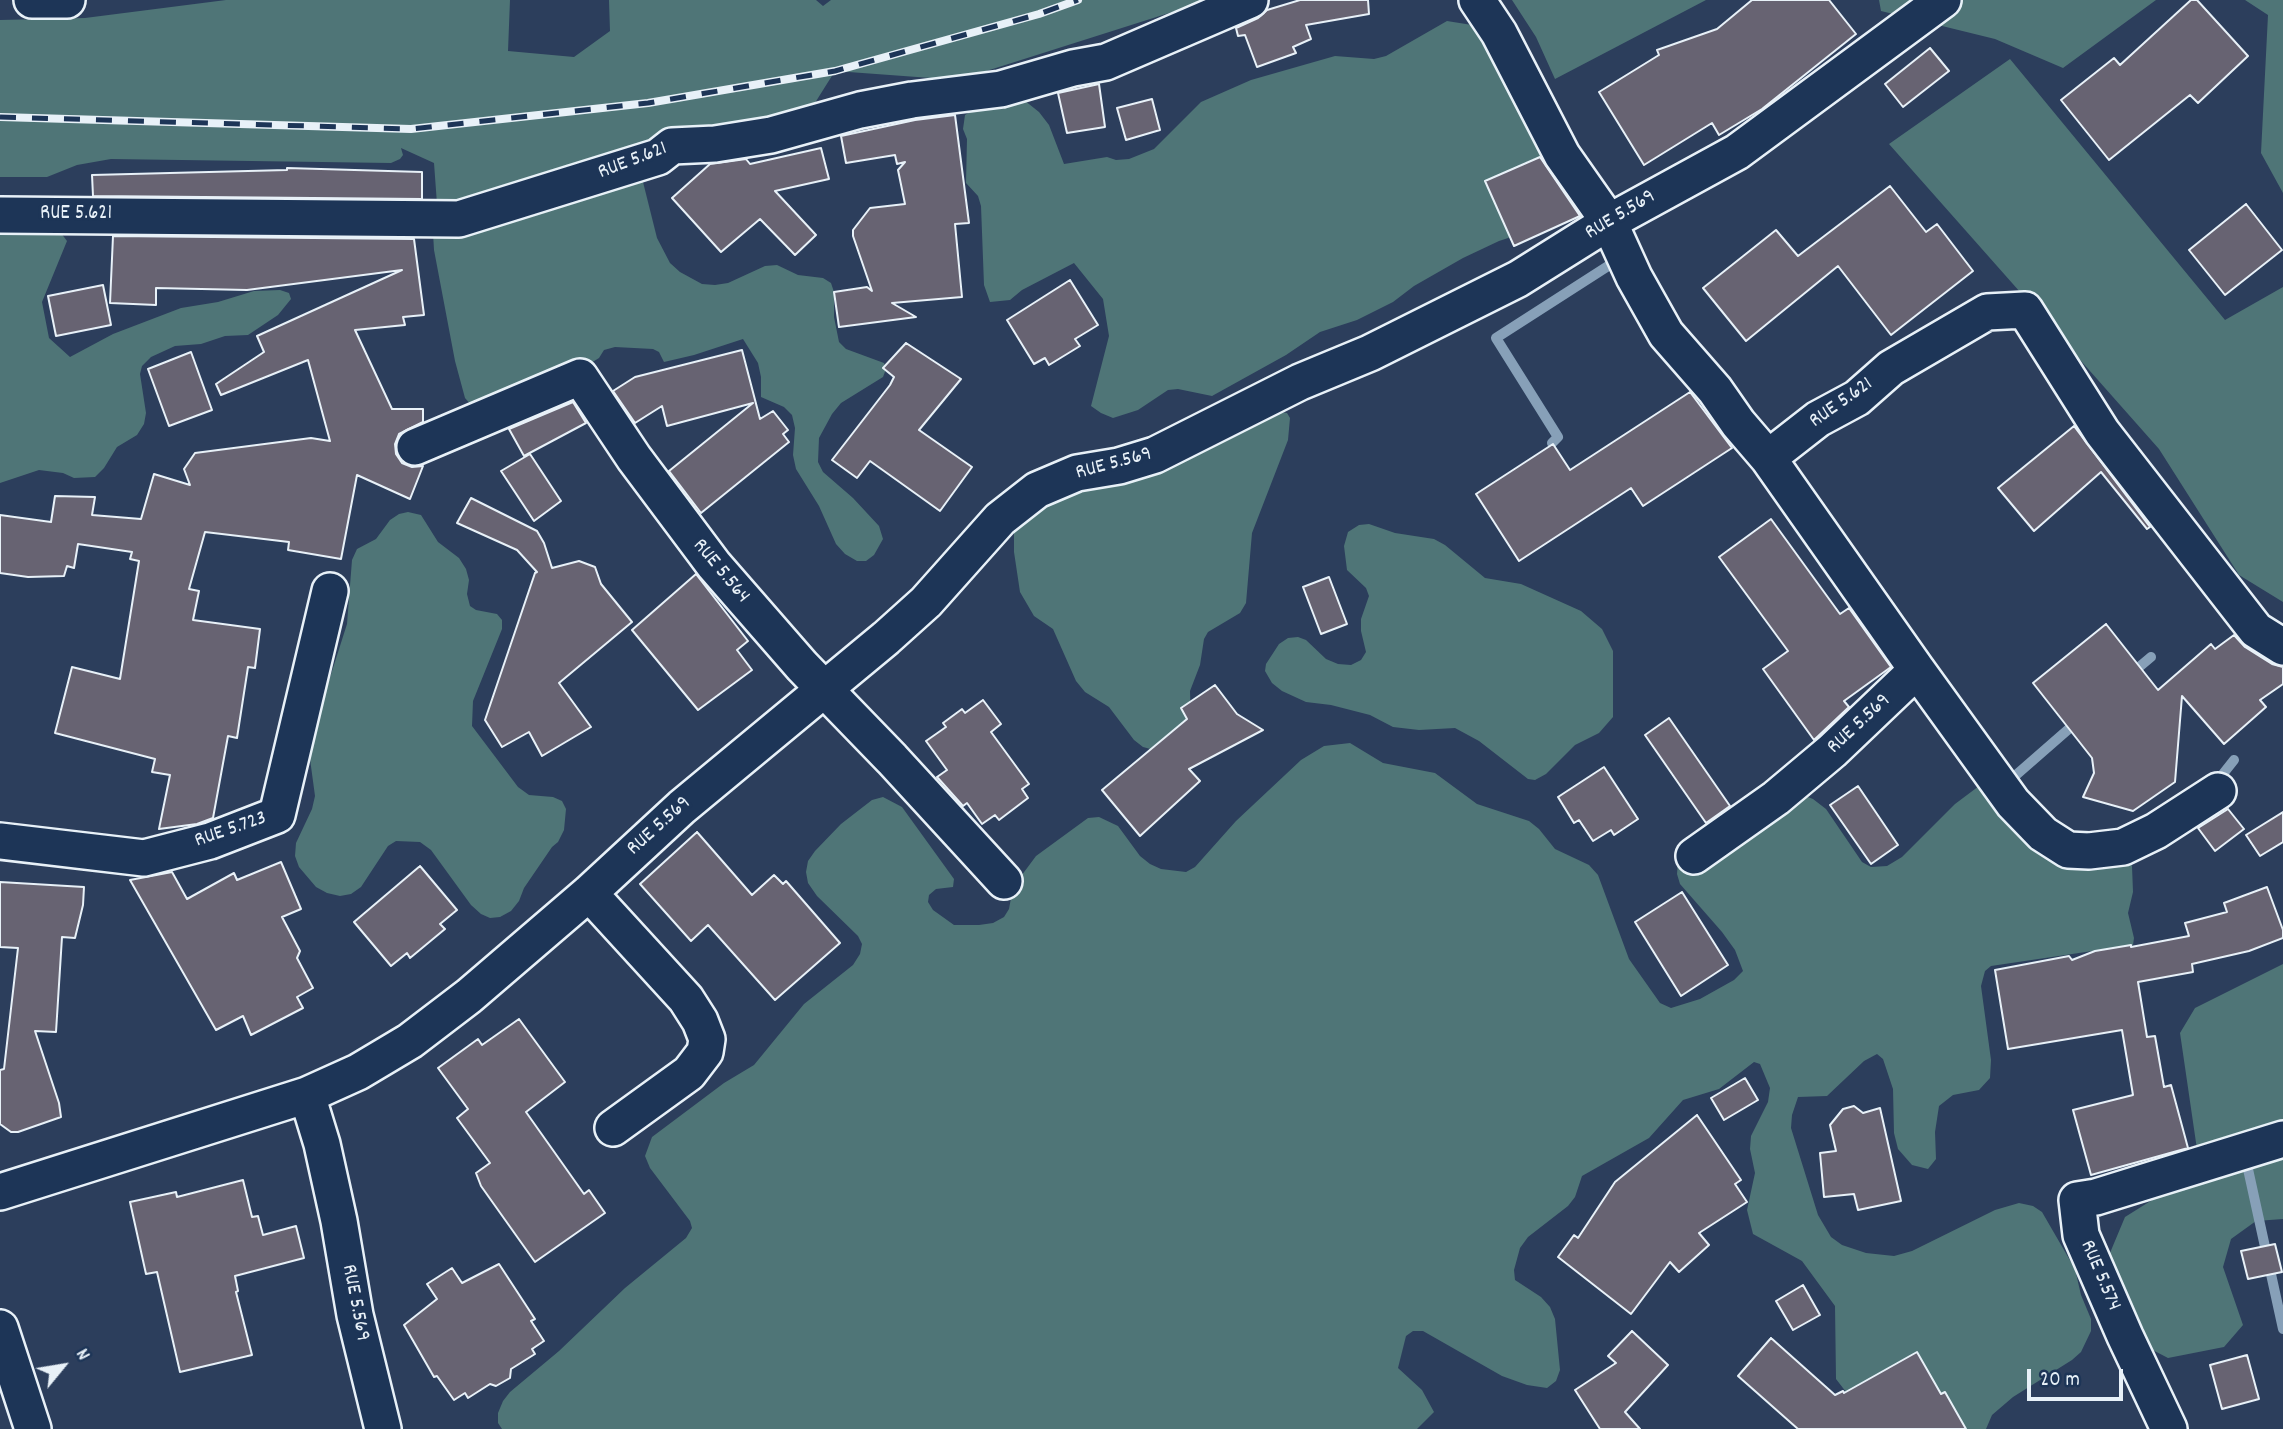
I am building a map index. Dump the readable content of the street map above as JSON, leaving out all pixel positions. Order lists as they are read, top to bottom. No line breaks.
{"streets":{"street":["RUE 5.621","RUE 5.569","RUE 5.564","RUE 5.723","RUE 5.574"]},"crossings":[["RUE 5.569","RUE 5.564"]],"scale_bar":"20 m","north":"top right"}
